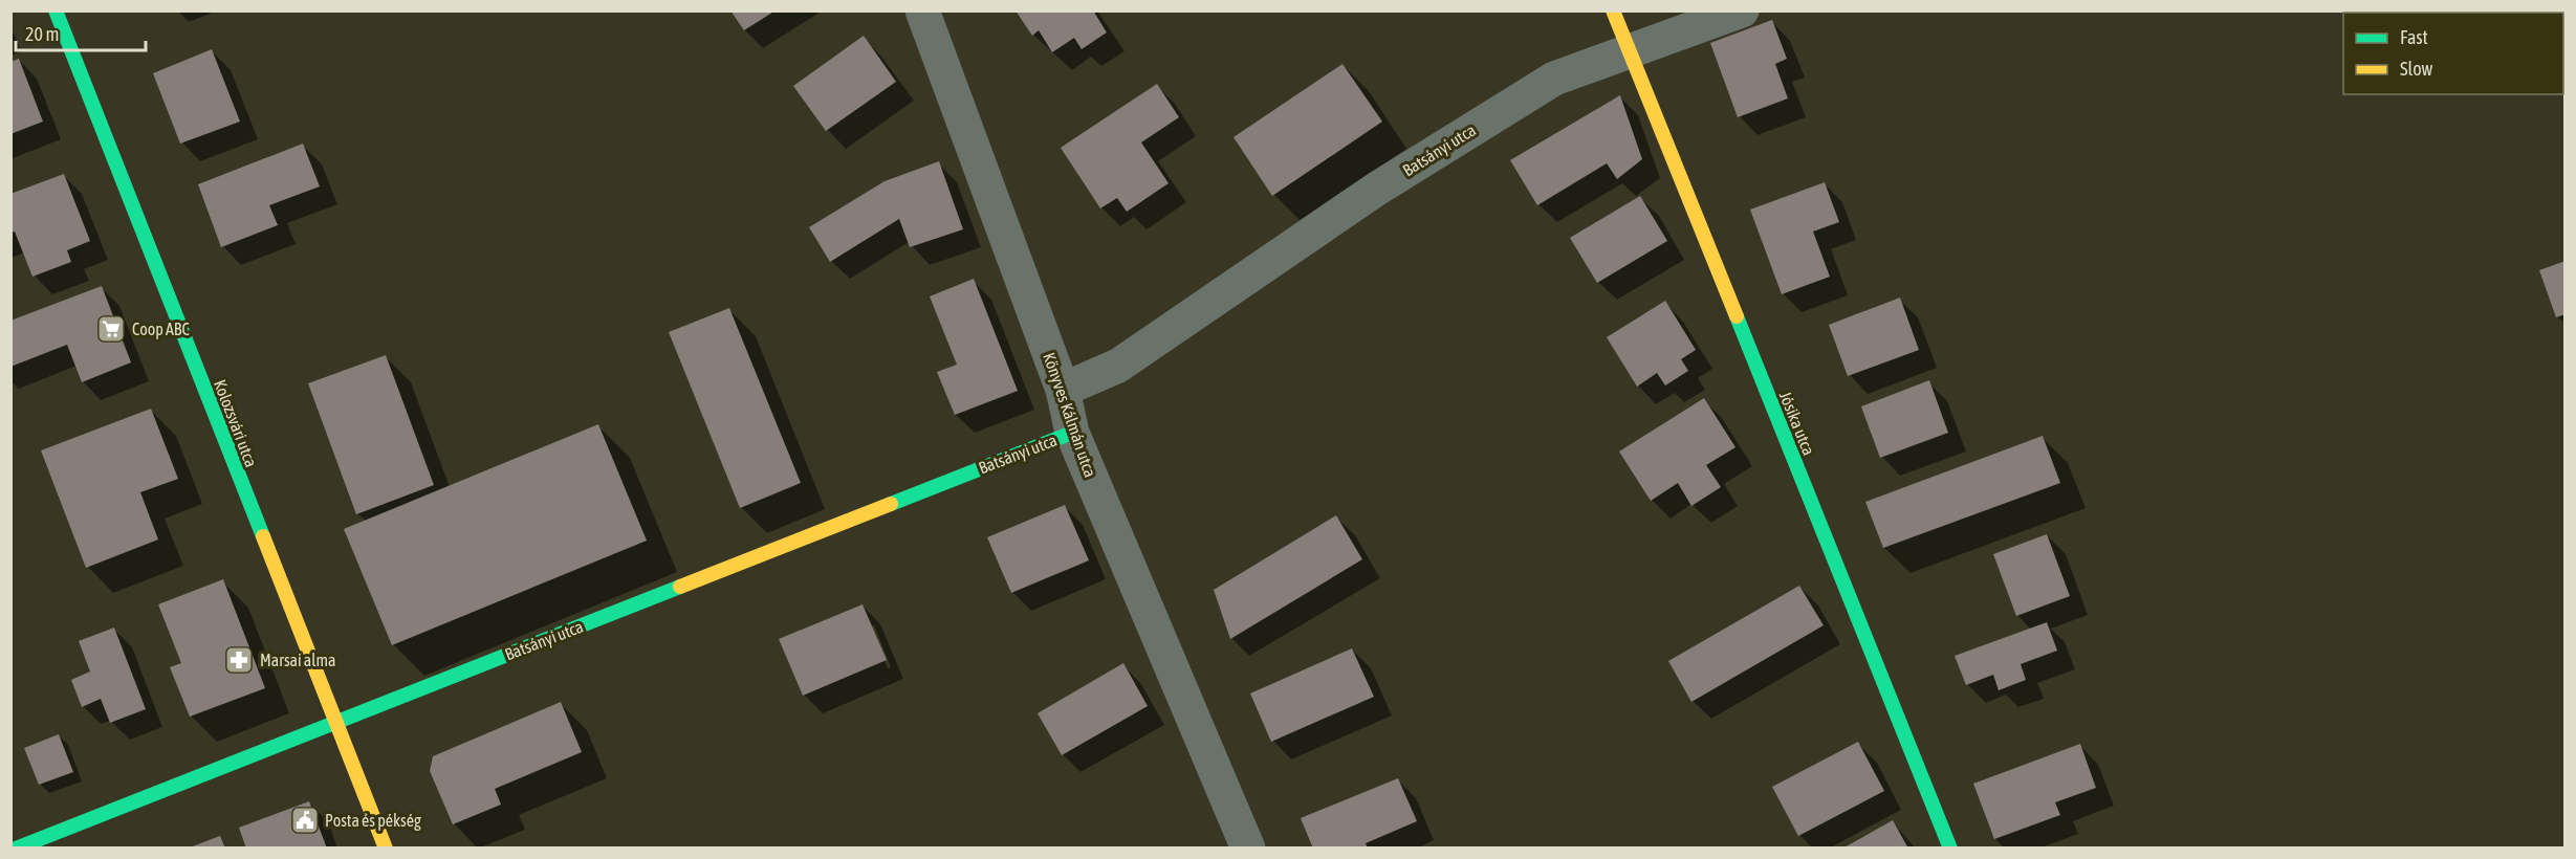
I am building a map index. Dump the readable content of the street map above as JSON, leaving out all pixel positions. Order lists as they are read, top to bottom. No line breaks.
{"streets":{"street":["Batsányi utca","Könyves Kálmán utca","Kolozsvári utca","Jósika utca"]},"crossings":[["Batsányi utca","Könyves Kálmán utca"],["Batsányi utca","Kolozsvári utca"],["Batsányi utca","Jósika utca"]],"places":{"supermarket":["Coop ABC"],"pharmacy":["Marsai alma"],"public building":["Posta és pékség"]},"legend":["Fast","Slow"],"scale_bar":"20 m"}
